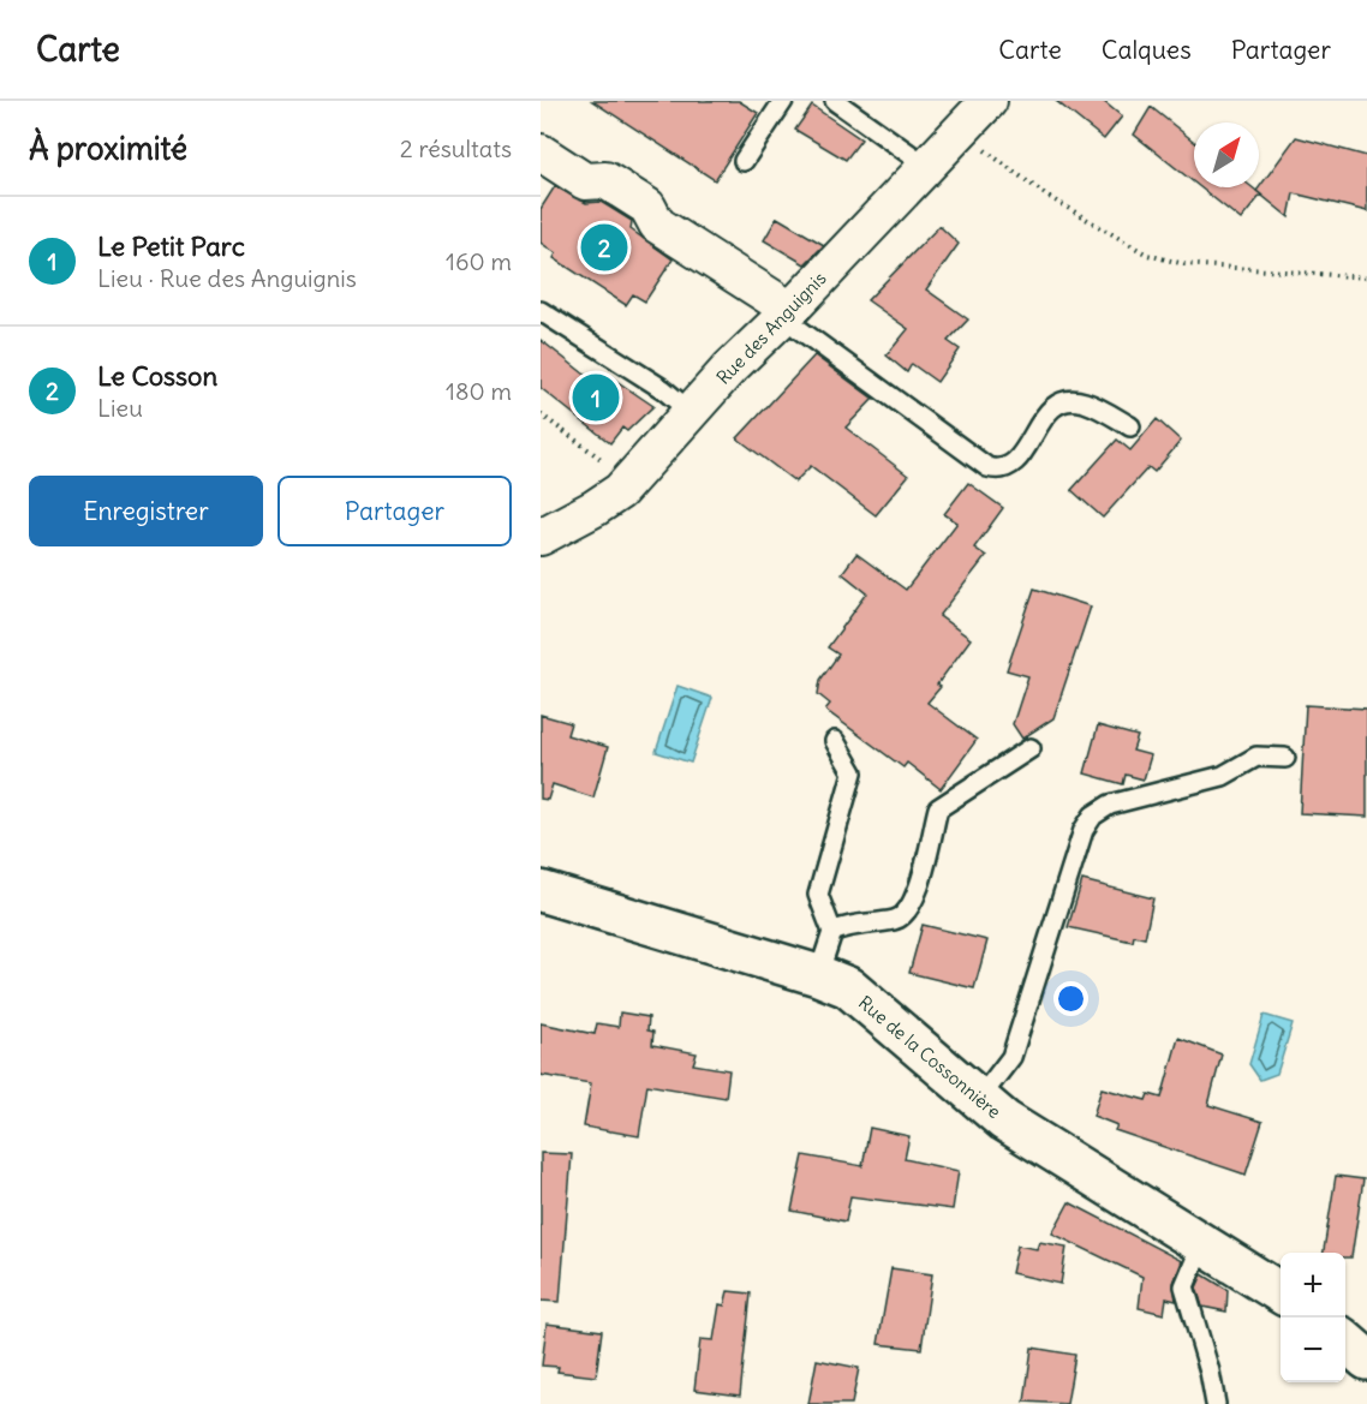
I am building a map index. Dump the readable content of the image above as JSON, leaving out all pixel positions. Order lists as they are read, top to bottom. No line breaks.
{"streets":{"street":["Rue des Anguignis","Rue de la Cossonnière"]},"north":"top right","page":{"header":"Carte","nav":["Carte","Calques","Partager"],"heading":["À proximité","2 résultats"],"list":[{"mark":"1","name":"Le Petit Parc","note":"Lieu · Rue des Anguignis","value":"160 m"},{"mark":"2","name":"Le Cosson","note":"Lieu","value":"180 m"}],"pins":["2","1"],"buttons":["Enregistrer","Partager"],"map_buttons":["+","−"]}}
